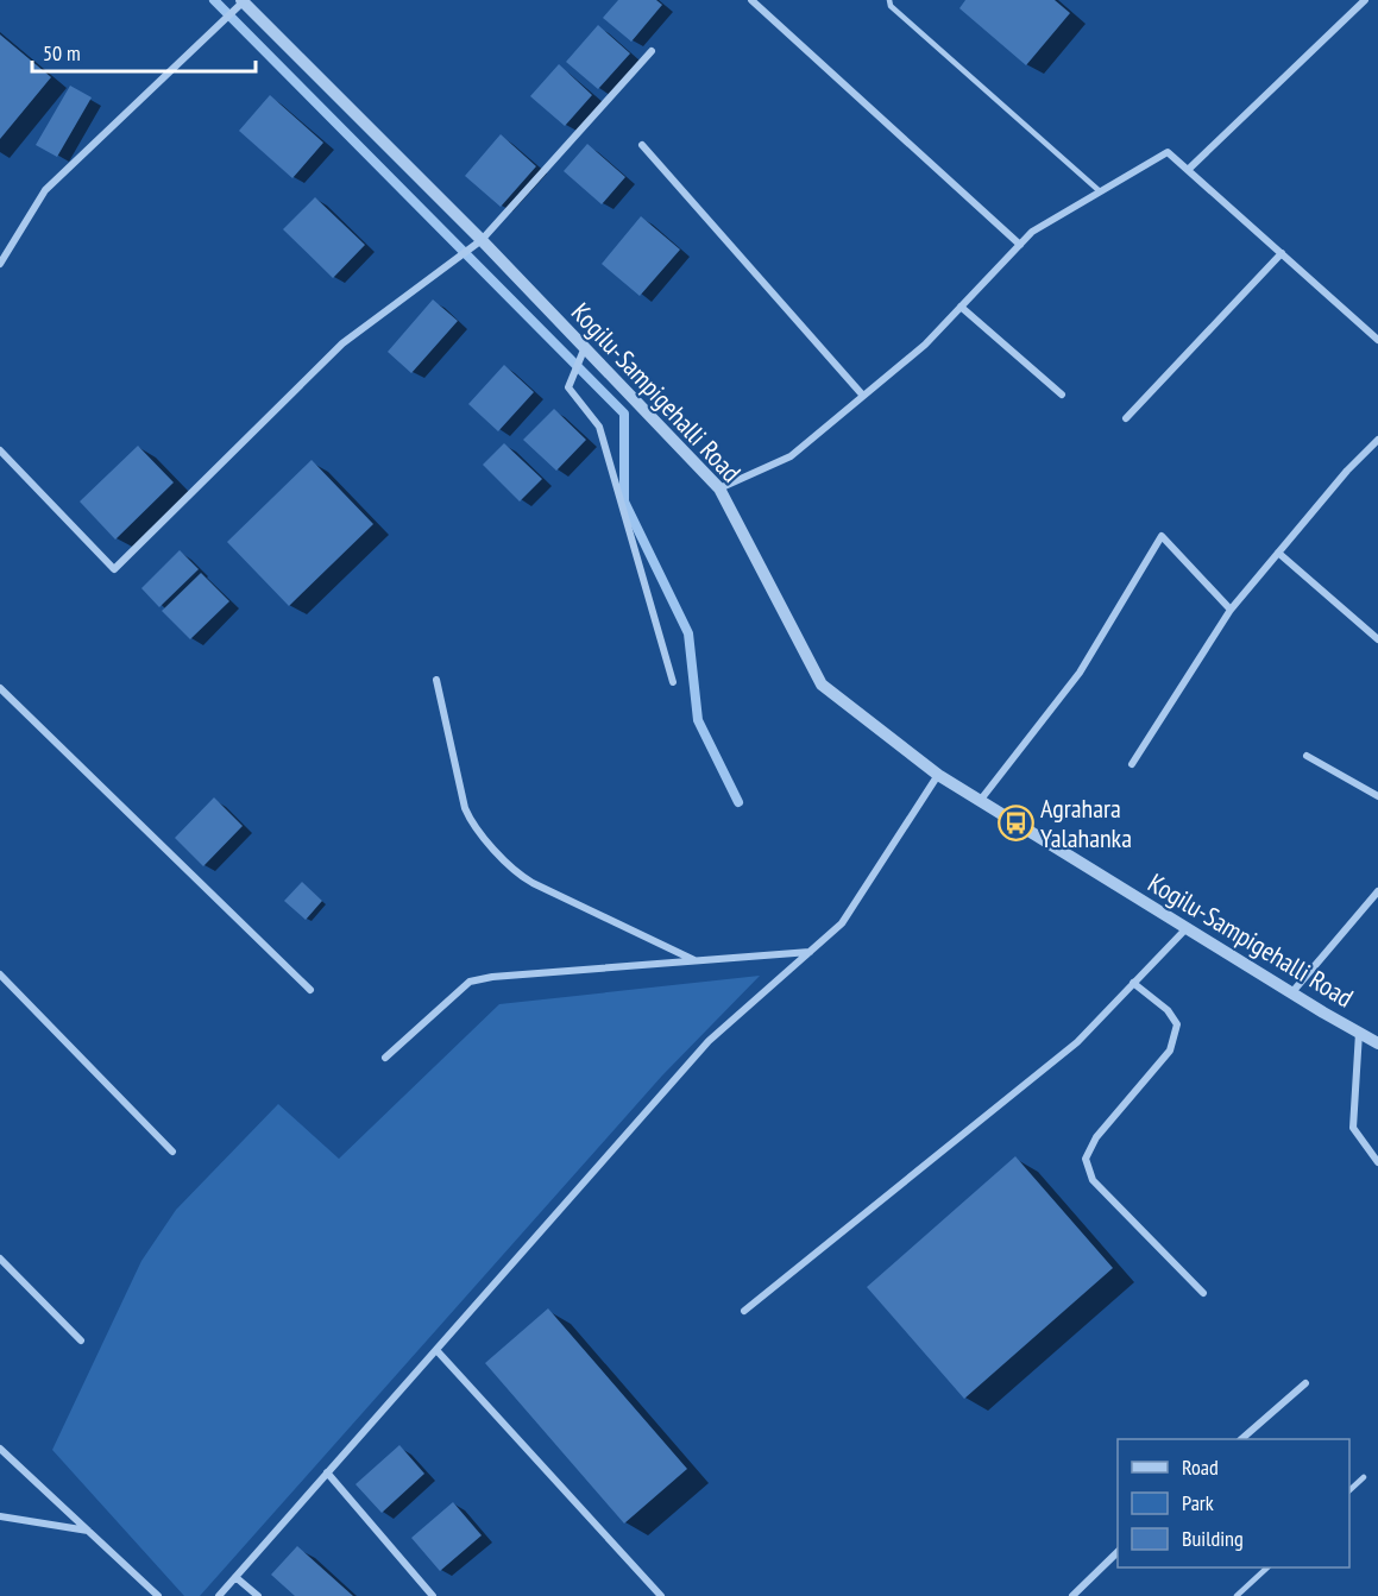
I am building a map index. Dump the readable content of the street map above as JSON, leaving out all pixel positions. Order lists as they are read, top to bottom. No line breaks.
{"streets":{"street":["Kogilu-Sampigehalli Road"]},"places":{"bus stop":["Agrahara Yalahanka"]},"legend":["Road","Park","Building"],"scale_bar":"50 m"}
